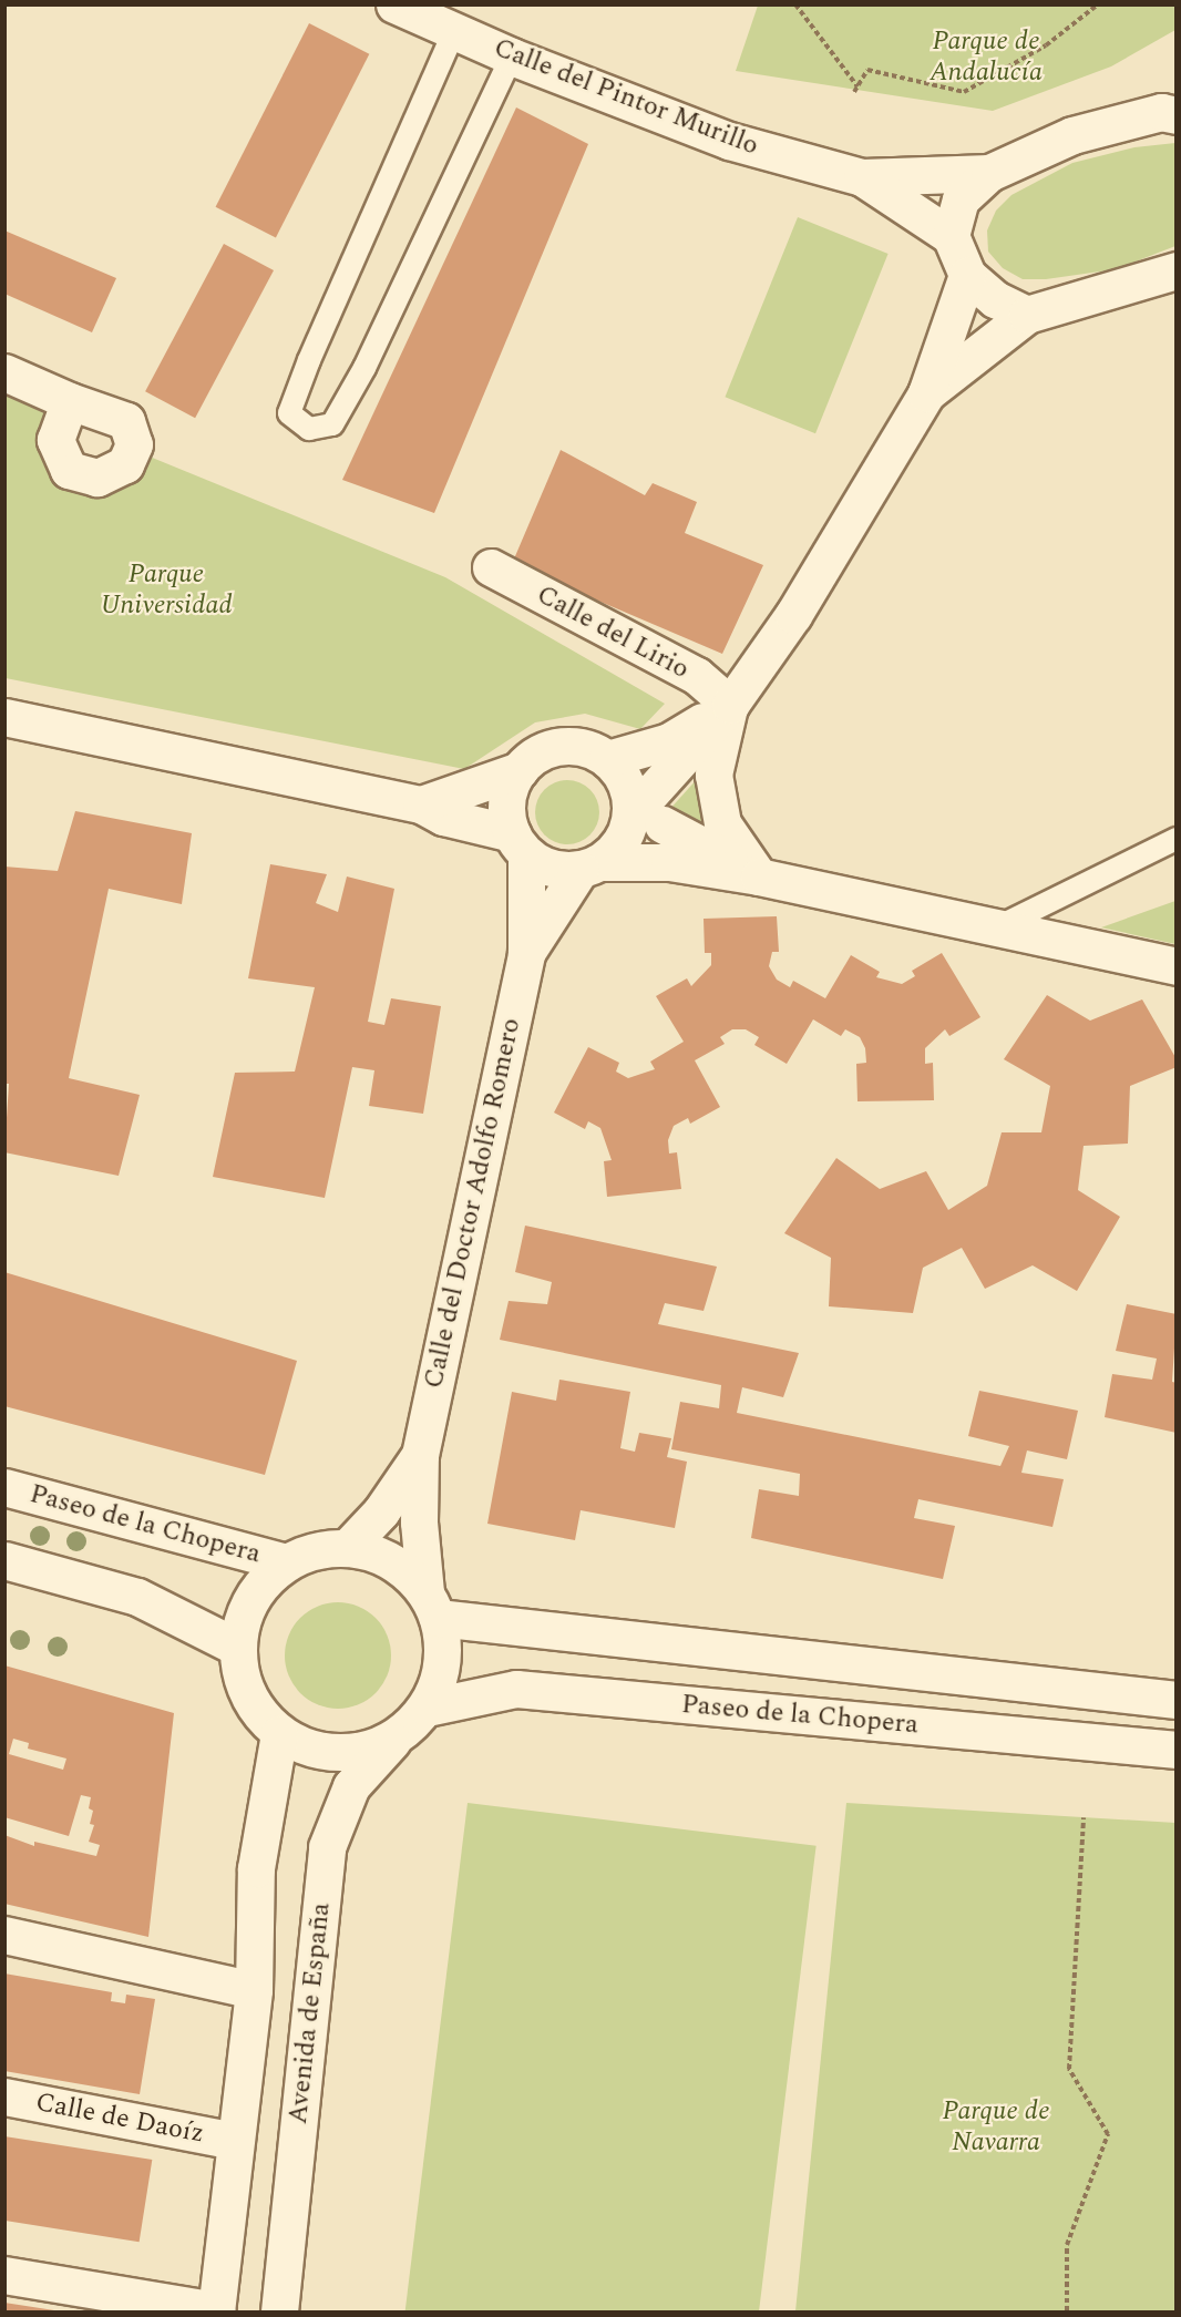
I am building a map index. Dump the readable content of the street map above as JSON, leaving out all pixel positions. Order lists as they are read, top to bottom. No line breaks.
{"streets":{"street":["Calle del Pintor Murillo","Calle del Lirio","Calle del Doctor Adolfo Romero","Paseo de la Chopera","Avenida de España","Calle de Daoíz"]},"crossings":[["Paseo de la Chopera","Avenida de España"]],"parks":["Parque de Andalucía","Parque Universidad","Parque de Navarra"]}
